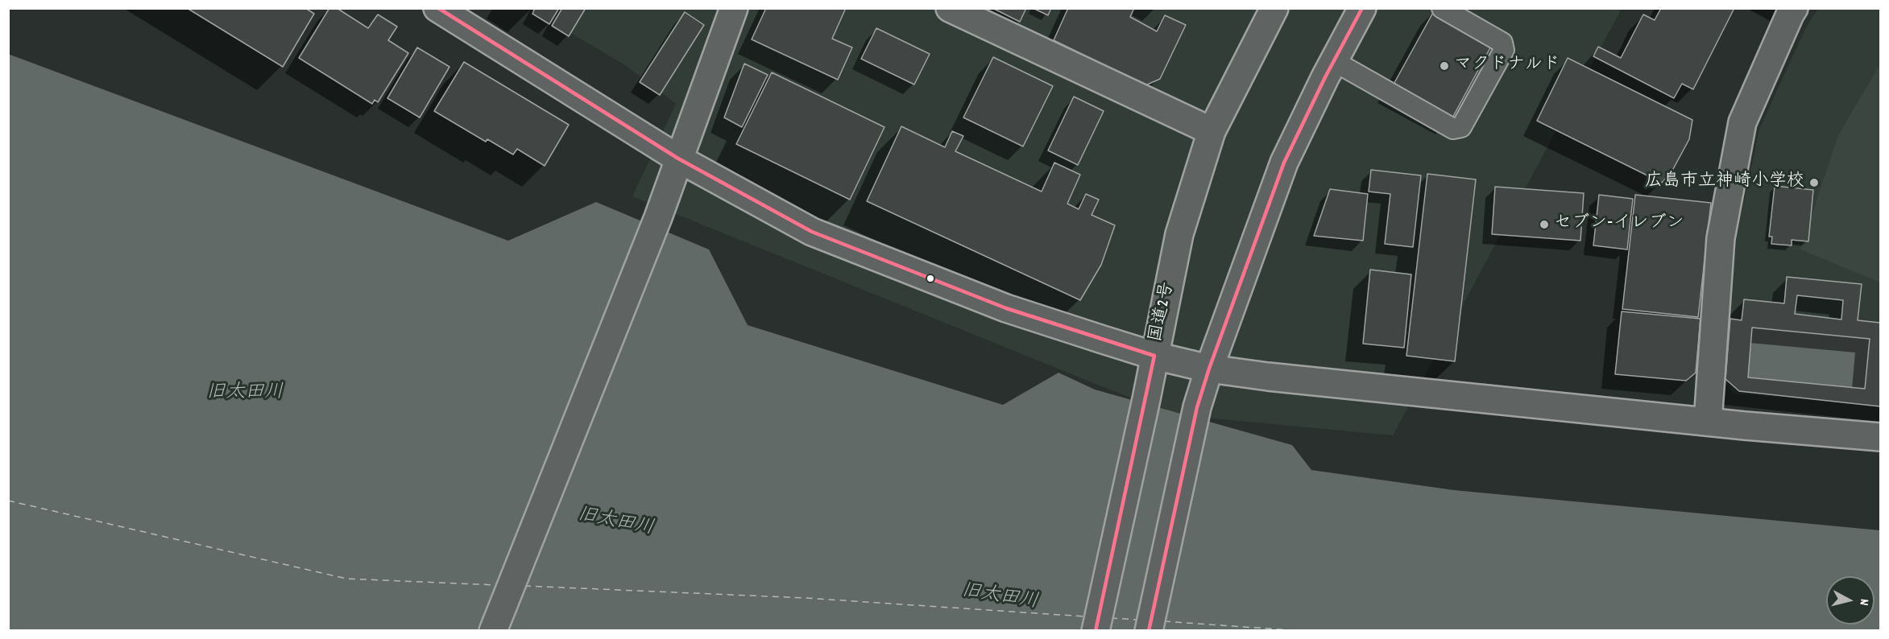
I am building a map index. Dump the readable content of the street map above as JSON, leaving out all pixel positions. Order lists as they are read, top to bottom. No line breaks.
{"streets":{"main road":["国道2号"]},"water":["旧太田川"],"places":["マクドナルド","広島市立神崎小学校","セブン-イレブン"],"north":"right"}
